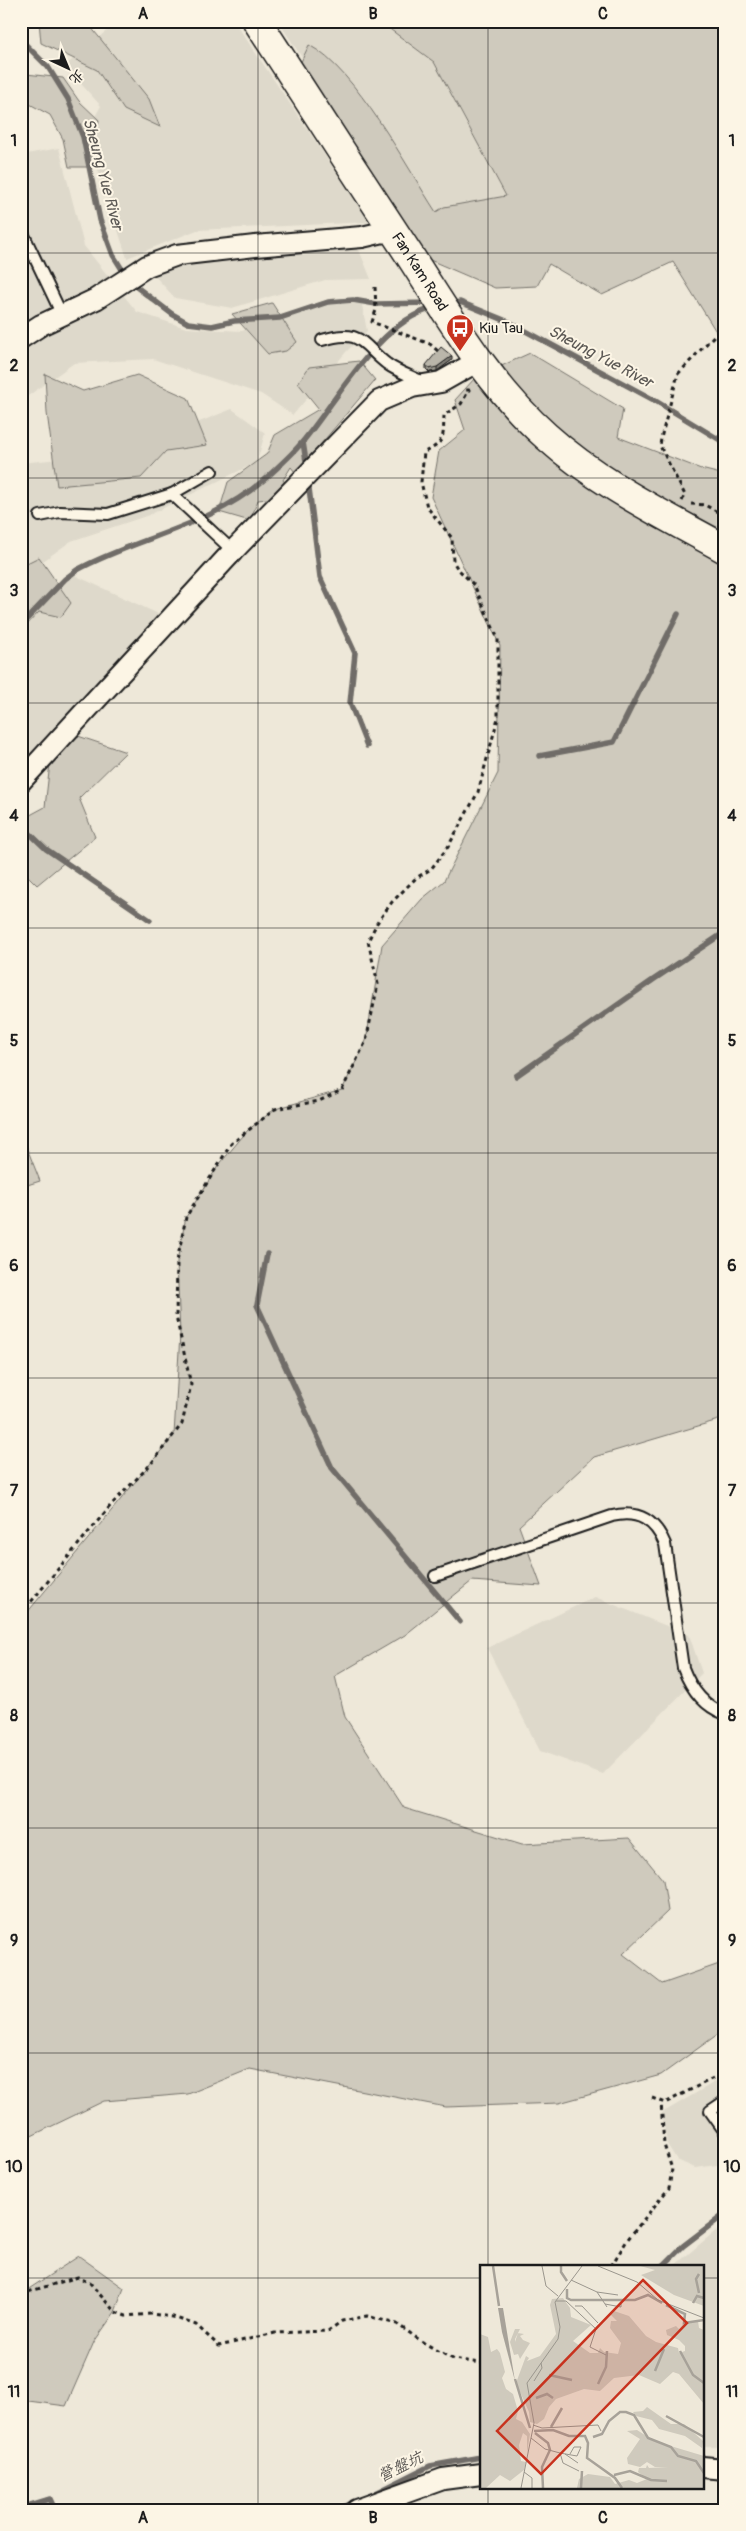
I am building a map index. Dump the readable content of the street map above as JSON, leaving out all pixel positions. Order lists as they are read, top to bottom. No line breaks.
{"streets":{"main road":["Fan Kam Road"]},"water":["Sheung Yue River","營盤坑"],"places":{"bus stop":["Kiu Tau"]},"north":"bottom right","grid":{"columns":["A","B","C"],"rows":["1","2","3","4","5","6","7","8","9","10","11"]}}
